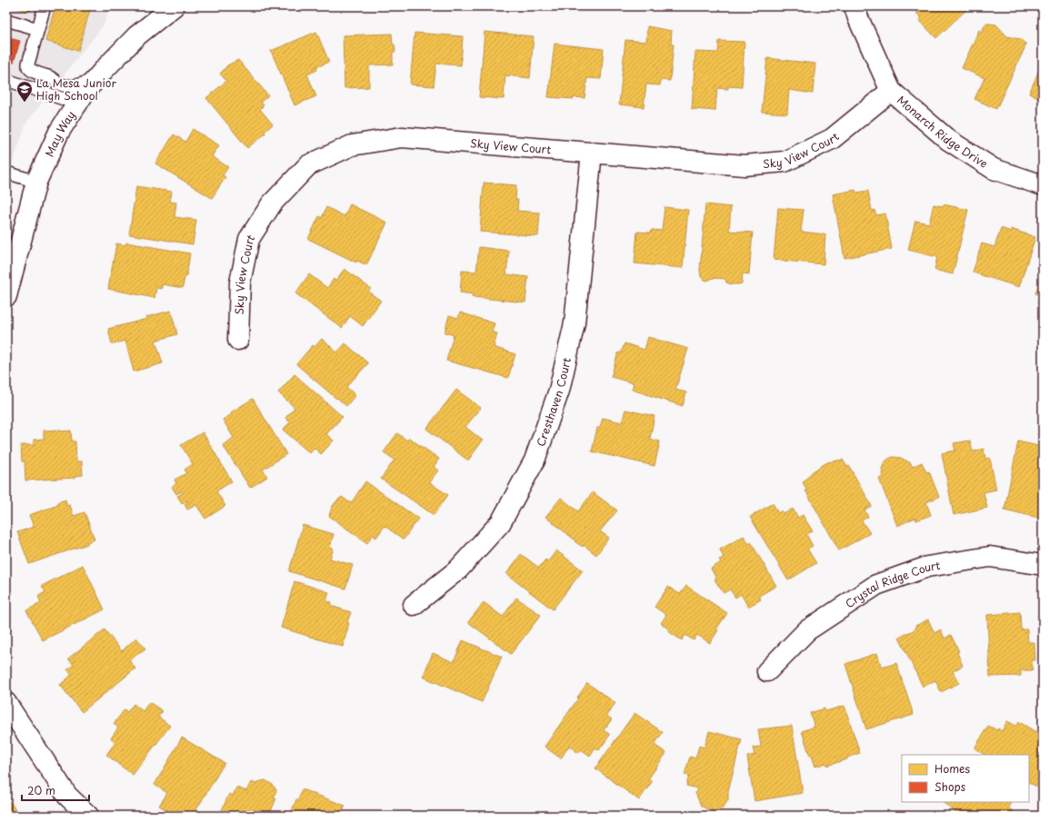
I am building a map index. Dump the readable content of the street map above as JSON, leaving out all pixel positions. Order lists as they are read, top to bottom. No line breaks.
{"streets":{"street":["Monarch Ridge Drive","May Way","Sky View Court","Cresthaven Court","Crystal Ridge Court"]},"crossings":[["Monarch Ridge Drive","Sky View Court"],["Sky View Court","Cresthaven Court"]],"places":{"school or university":["La Mesa Junior High School"]},"legend":["Homes","Shops"],"scale_bar":"20 m"}
